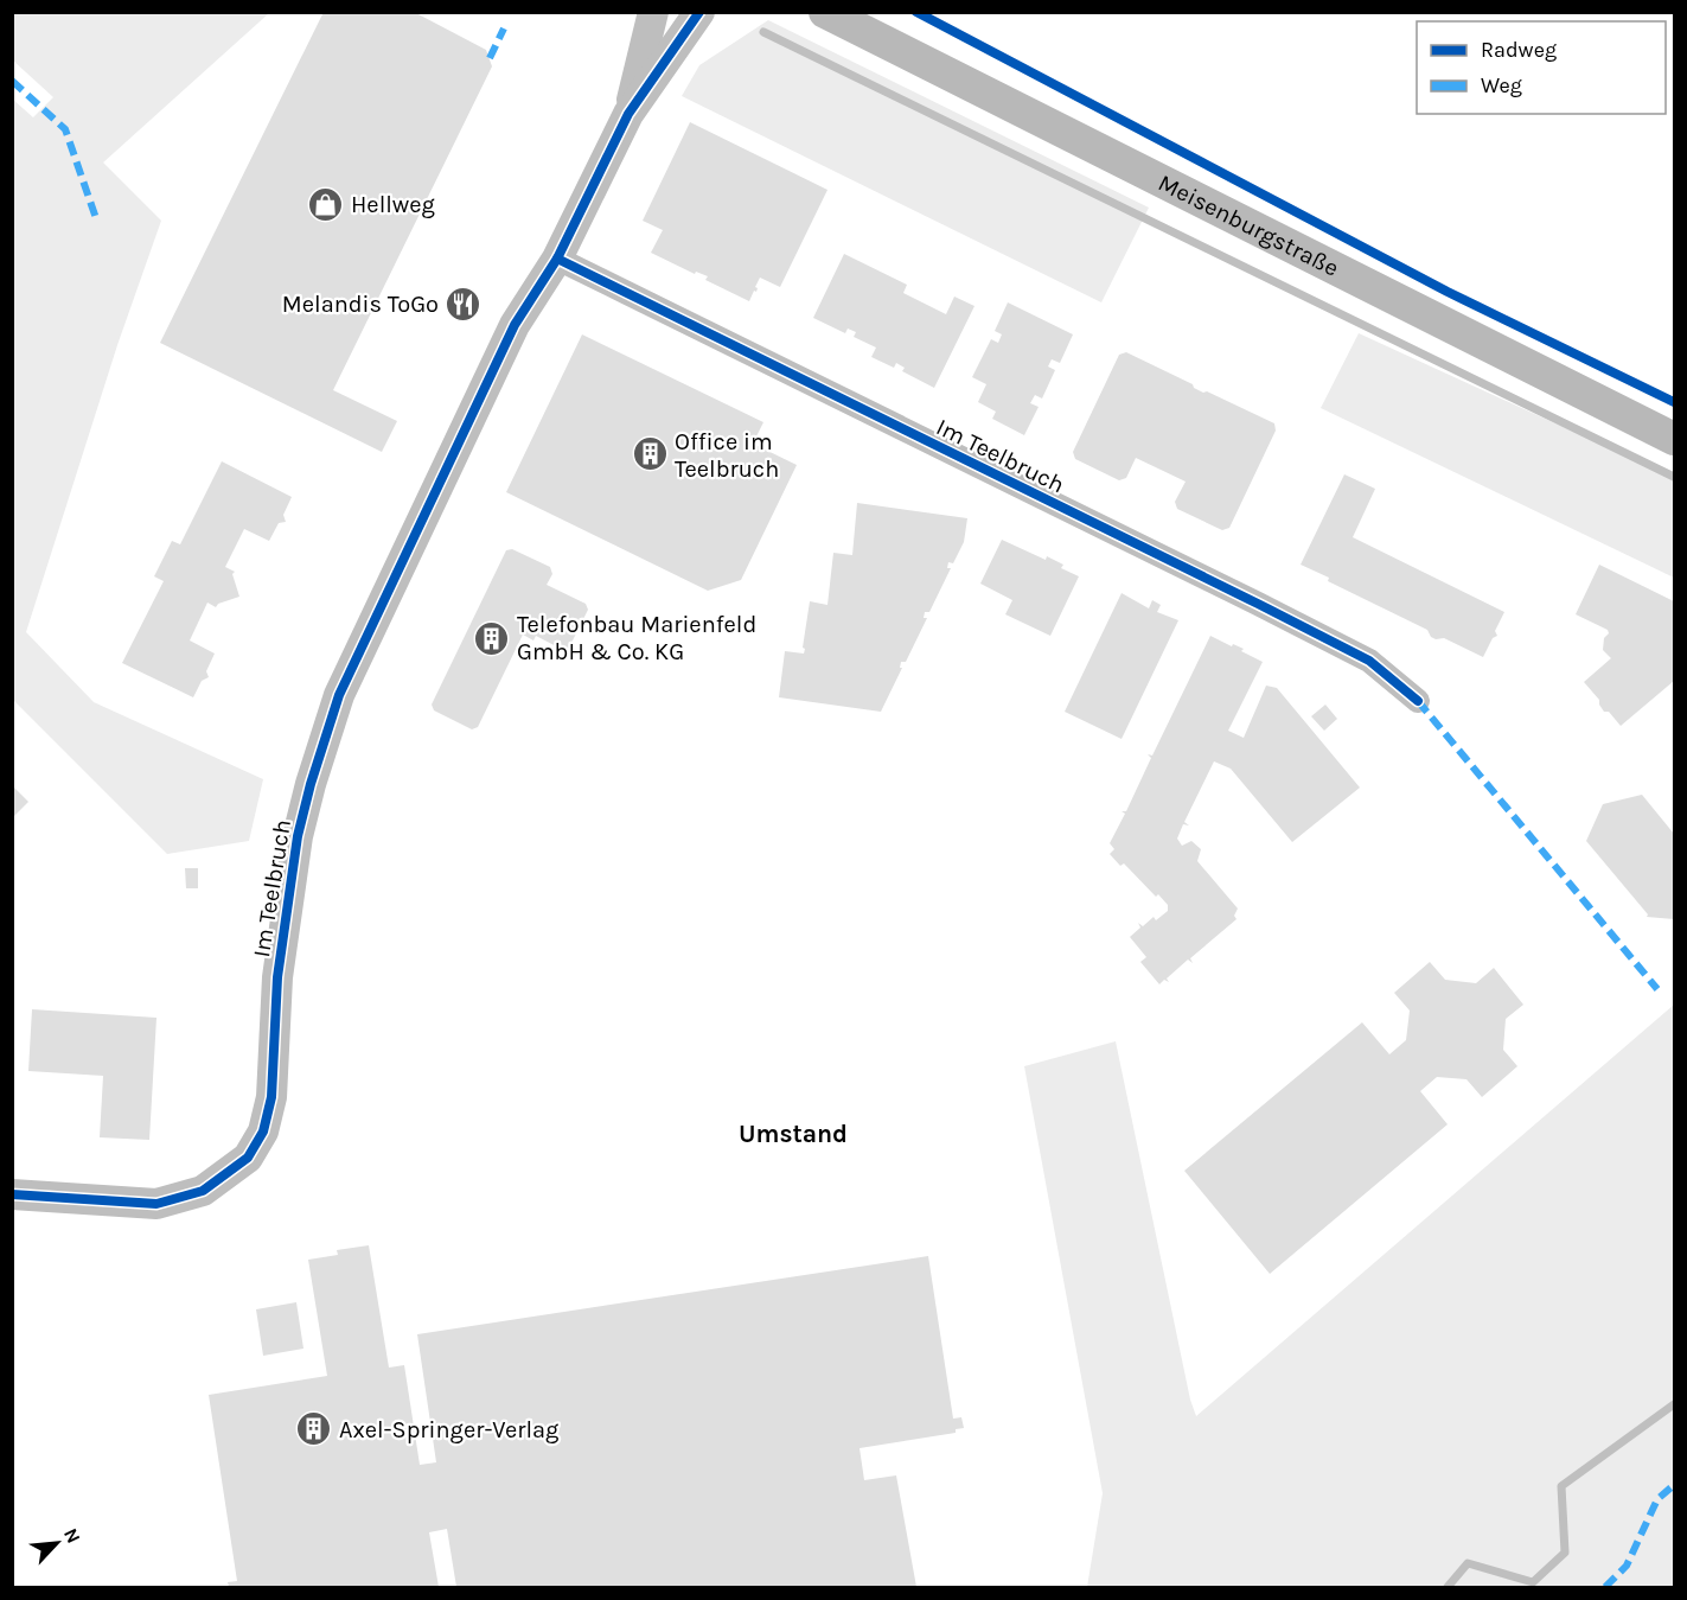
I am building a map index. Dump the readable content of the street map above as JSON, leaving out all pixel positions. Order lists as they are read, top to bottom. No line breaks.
{"streets":{"main road":["Meisenburgstraße"],"street":["Im Teelbruch"]},"districts":["Umstand"],"places":{"shop":["Hellweg"],"restaurant":["Melandis ToGo"],"building":["Office im Teelbruch","Telefonbau Marienfeld GmbH & Co. KG","Axel-Springer-Verlag"]},"legend":["Radweg","Weg"],"north":"top right"}
